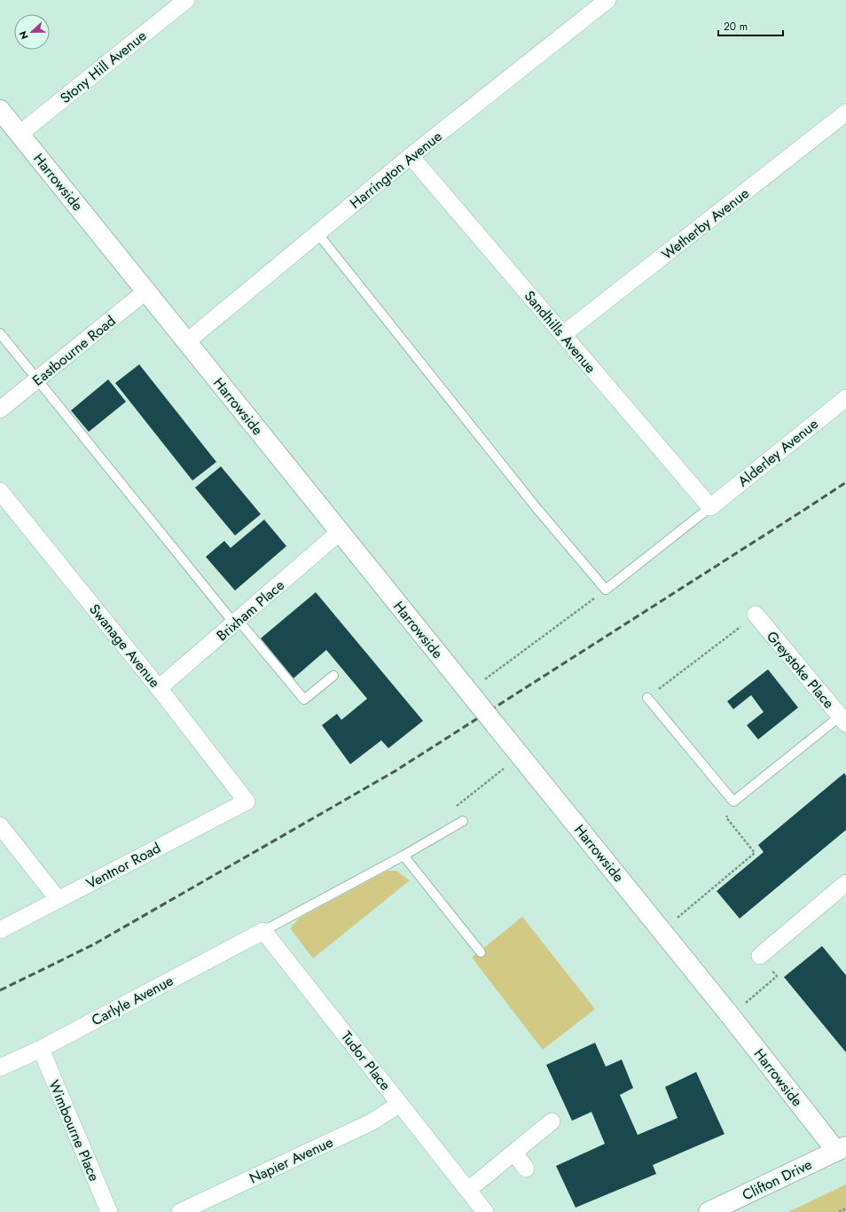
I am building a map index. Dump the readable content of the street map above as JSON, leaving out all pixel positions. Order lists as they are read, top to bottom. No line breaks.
{"streets":{"street":["Stony Hill Avenue","Harrington Avenue","Harrowside","Wetherby Avenue","Sandhills Avenue","Eastbourne Road","Alderley Avenue","Brixham Place","Swanage Avenue","Greystoke Place","Ventnor Road","Carlyle Avenue","Tudor Place","Wimbourne Place","Napier Avenue","Clifton Drive"]},"crossings":[["Stony Hill Avenue","Harrowside"],["Harrington Avenue","Harrowside"],["Harrington Avenue","Sandhills Avenue"],["Harrowside","Eastbourne Road"],["Harrowside","Brixham Place"],["Harrowside","Clifton Drive"],["Wetherby Avenue","Sandhills Avenue"],["Sandhills Avenue","Alderley Avenue"],["Brixham Place","Swanage Avenue"],["Swanage Avenue","Ventnor Road"],["Carlyle Avenue","Tudor Place"],["Carlyle Avenue","Wimbourne Place"],["Tudor Place","Napier Avenue"]],"scale_bar":"20 m","north":"left"}
